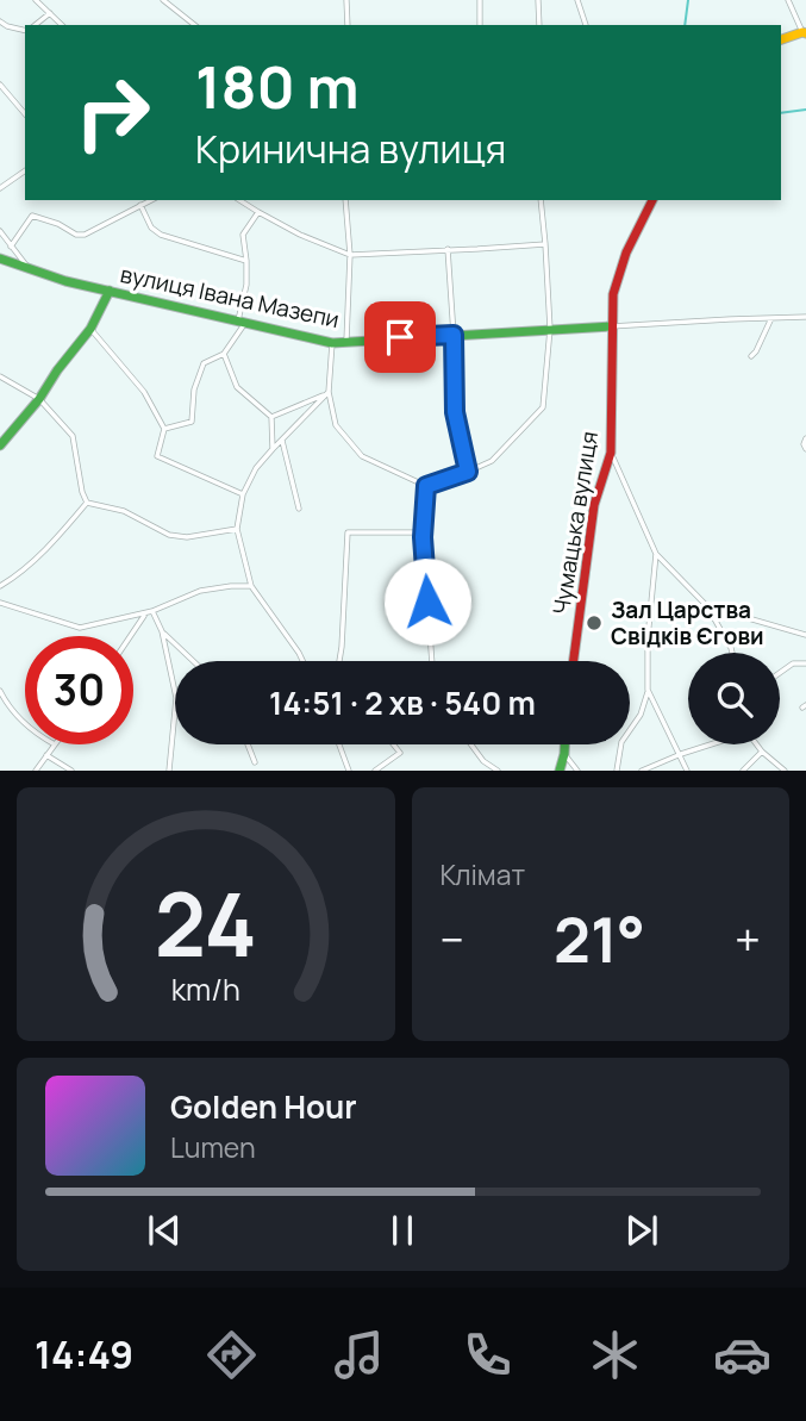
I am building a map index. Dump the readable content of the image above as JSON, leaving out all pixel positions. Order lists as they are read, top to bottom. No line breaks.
{"streets":{"street":["вулиця Івана Мазепи","Чумацька вулиця"]},"crossings":[["вулиця Івана Мазепи","Чумацька вулиця"]],"places":["Зал Царства Свідків Єгови"],"page":{"turn":["180 m","Кринична вулиця"],"limit":"30","trip":"14:51 · 2 хв · 540 m","tile":"Клімат","heat":["−","21°","+"],"song":["Golden Hour","Lumen"],"tabs":"14:49","gauge":["24","km/h"]}}
